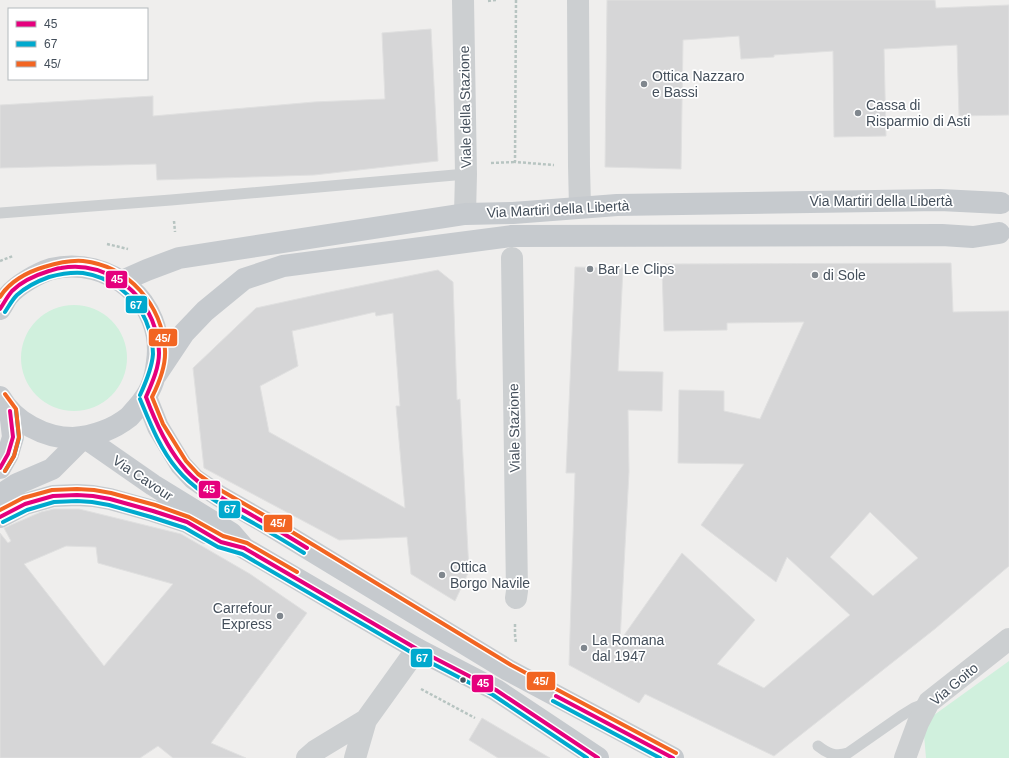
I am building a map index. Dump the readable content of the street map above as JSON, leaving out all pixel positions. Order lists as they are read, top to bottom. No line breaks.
{"streets":{"main road":["Via Martiri della Libertà","Via Cavour"],"street":["Viale della Stazione","Viale Stazione","Via Goito"]},"crossings":[["Viale della Stazione","Via Martiri della Libertà"]],"places":["Ottica Nazzaro e Bassi","Cassa di Risparmio di Asti","Bar Le Clips","di Sole","Ottica Borgo Navile","Carrefour Express","La Romana dal 1947"],"lines":["transit line 45/","transit line 45","transit line 67"],"legend":["45","67","45/"]}
